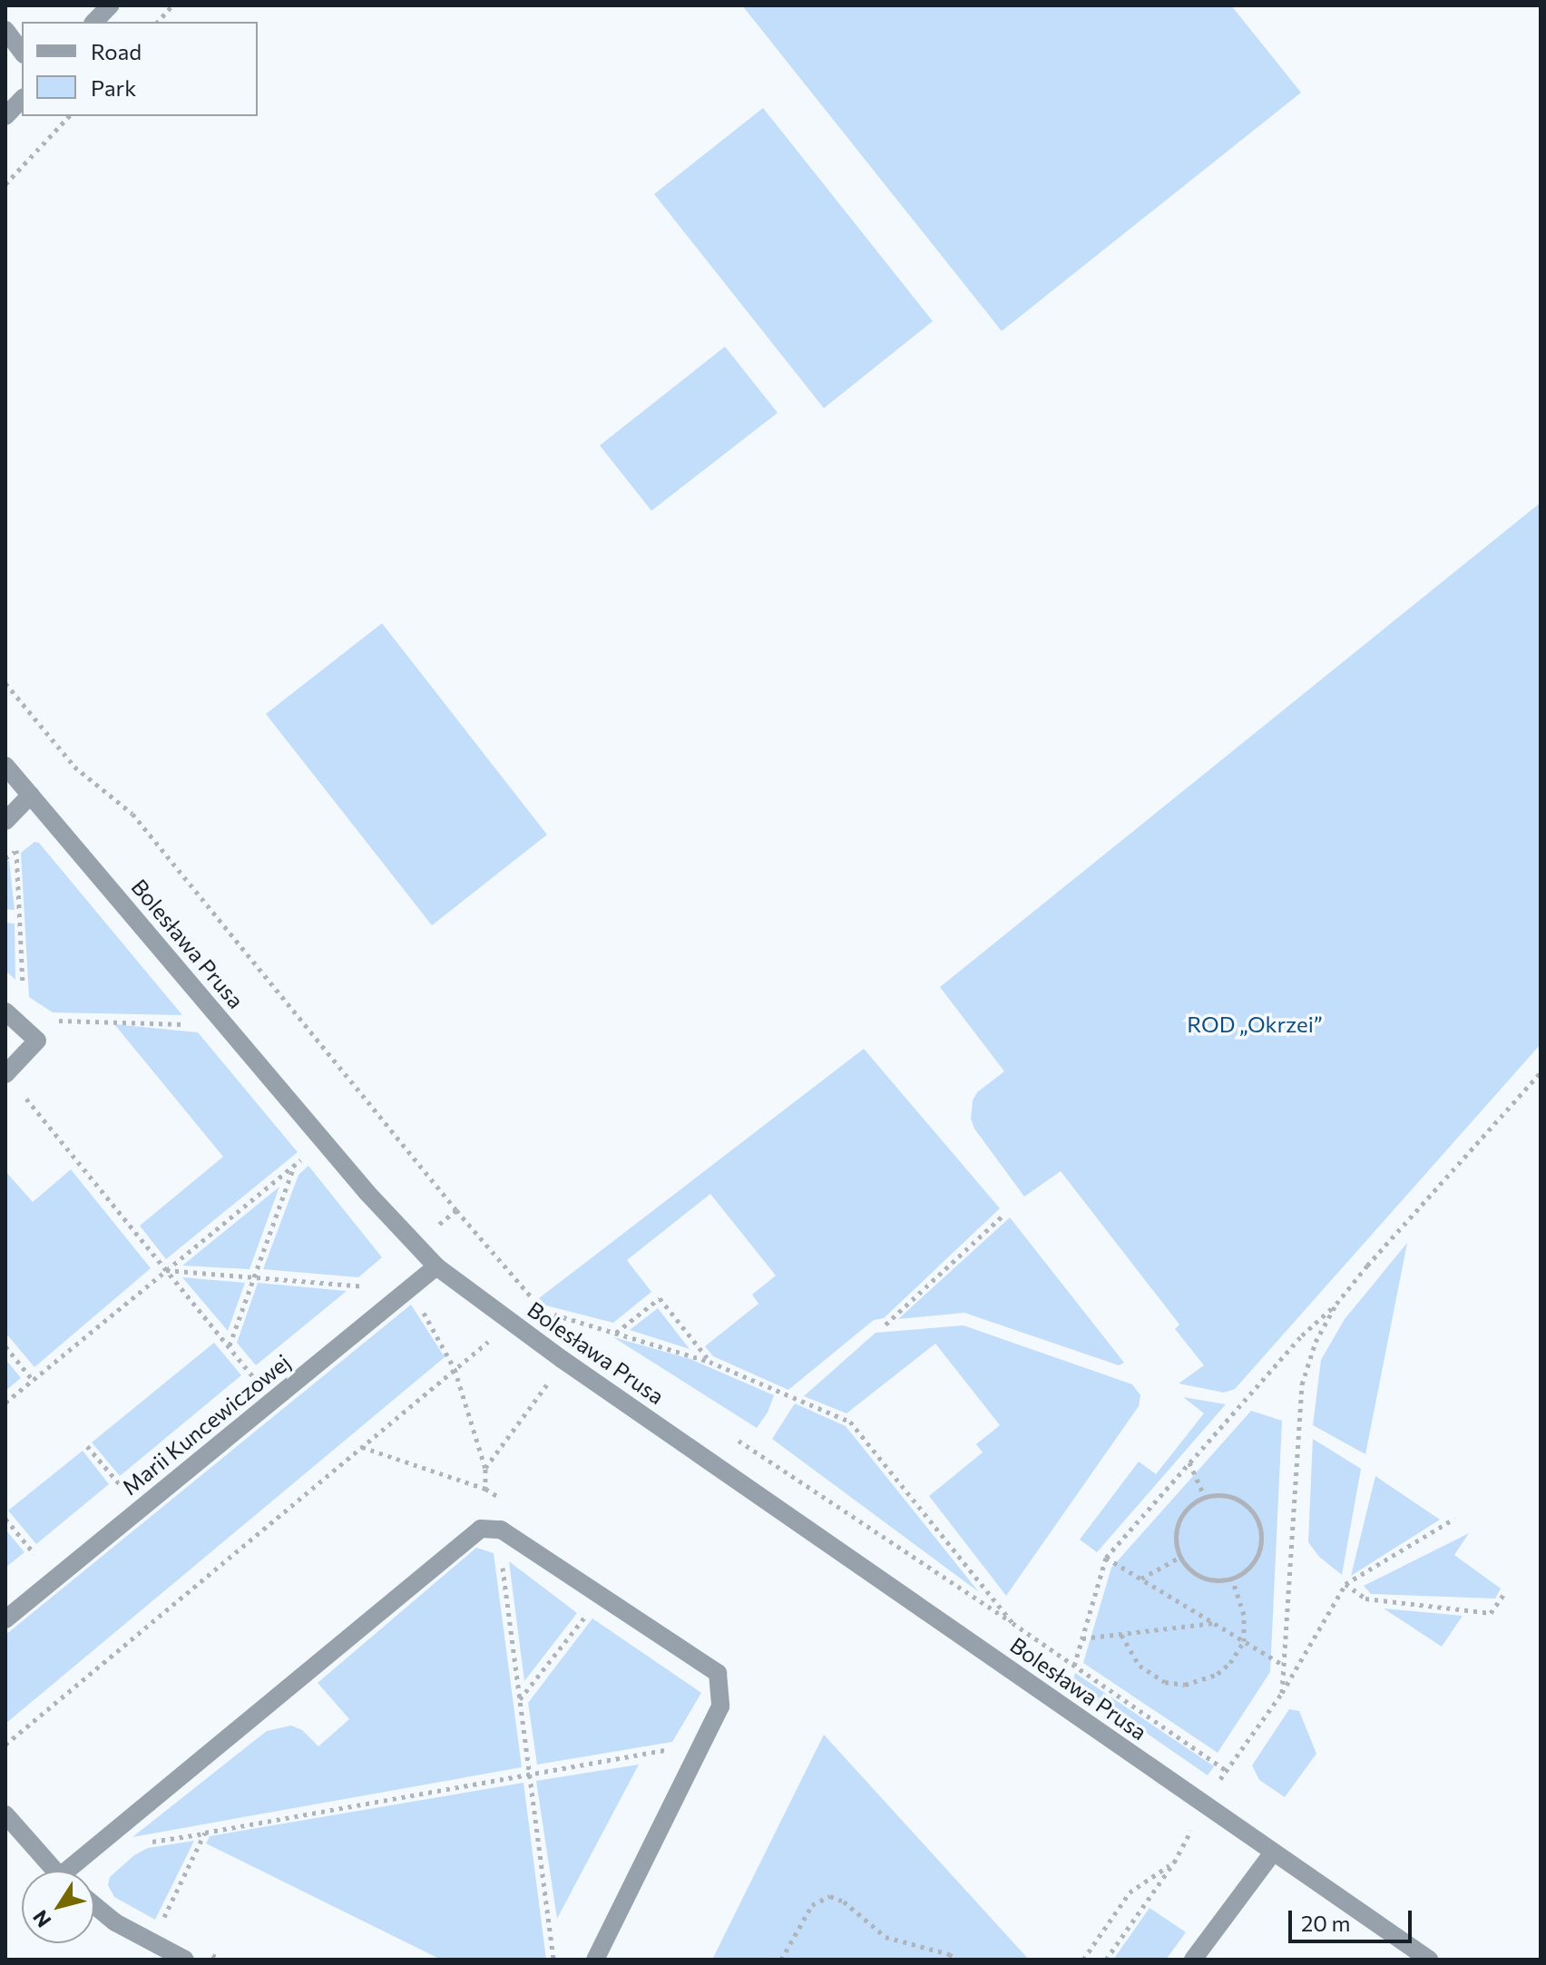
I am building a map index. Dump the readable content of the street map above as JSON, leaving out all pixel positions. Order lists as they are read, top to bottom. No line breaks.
{"streets":{"street":["Bolesława Prusa","Marii Kuncewiczowej"]},"crossings":[["Bolesława Prusa","Marii Kuncewiczowej"]],"parks":["ROD „Okrzei”"],"legend":["Road","Park"],"scale_bar":"20 m","north":"bottom left"}
